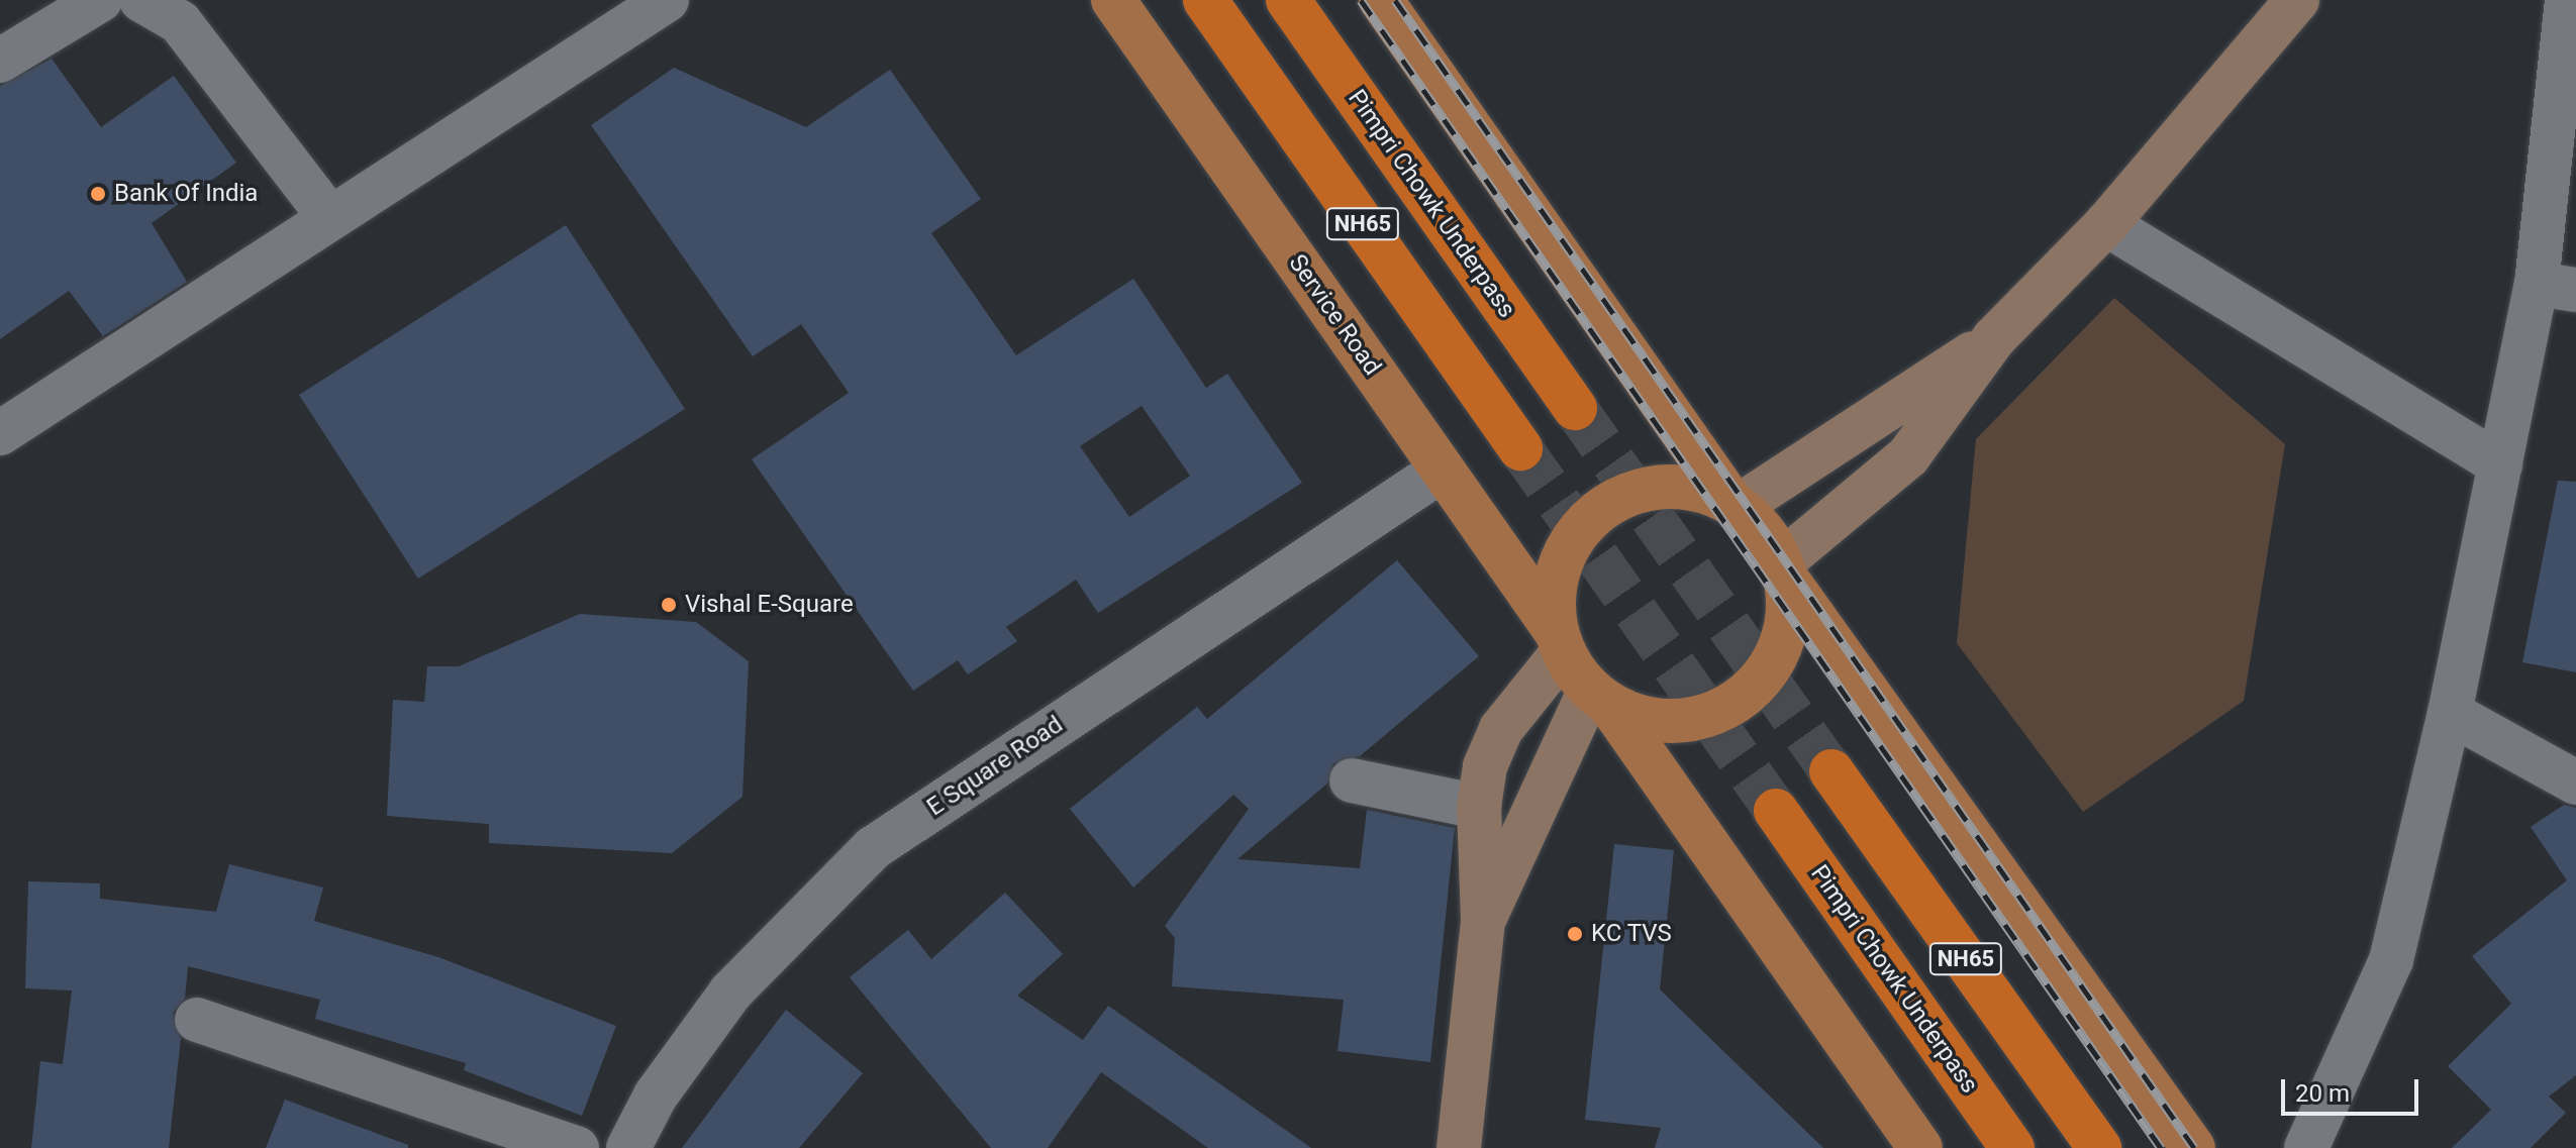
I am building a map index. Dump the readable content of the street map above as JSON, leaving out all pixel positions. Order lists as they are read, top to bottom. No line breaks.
{"streets":{"highway":["Pimpri Chowk Underpass","NH65"],"main road":["Service Road"],"street":["E Square Road"]},"crossings":[["Service Road","E Square Road"]],"places":["Bank Of India","Vishal E-Square","KC TVS"],"scale_bar":"20 m"}
